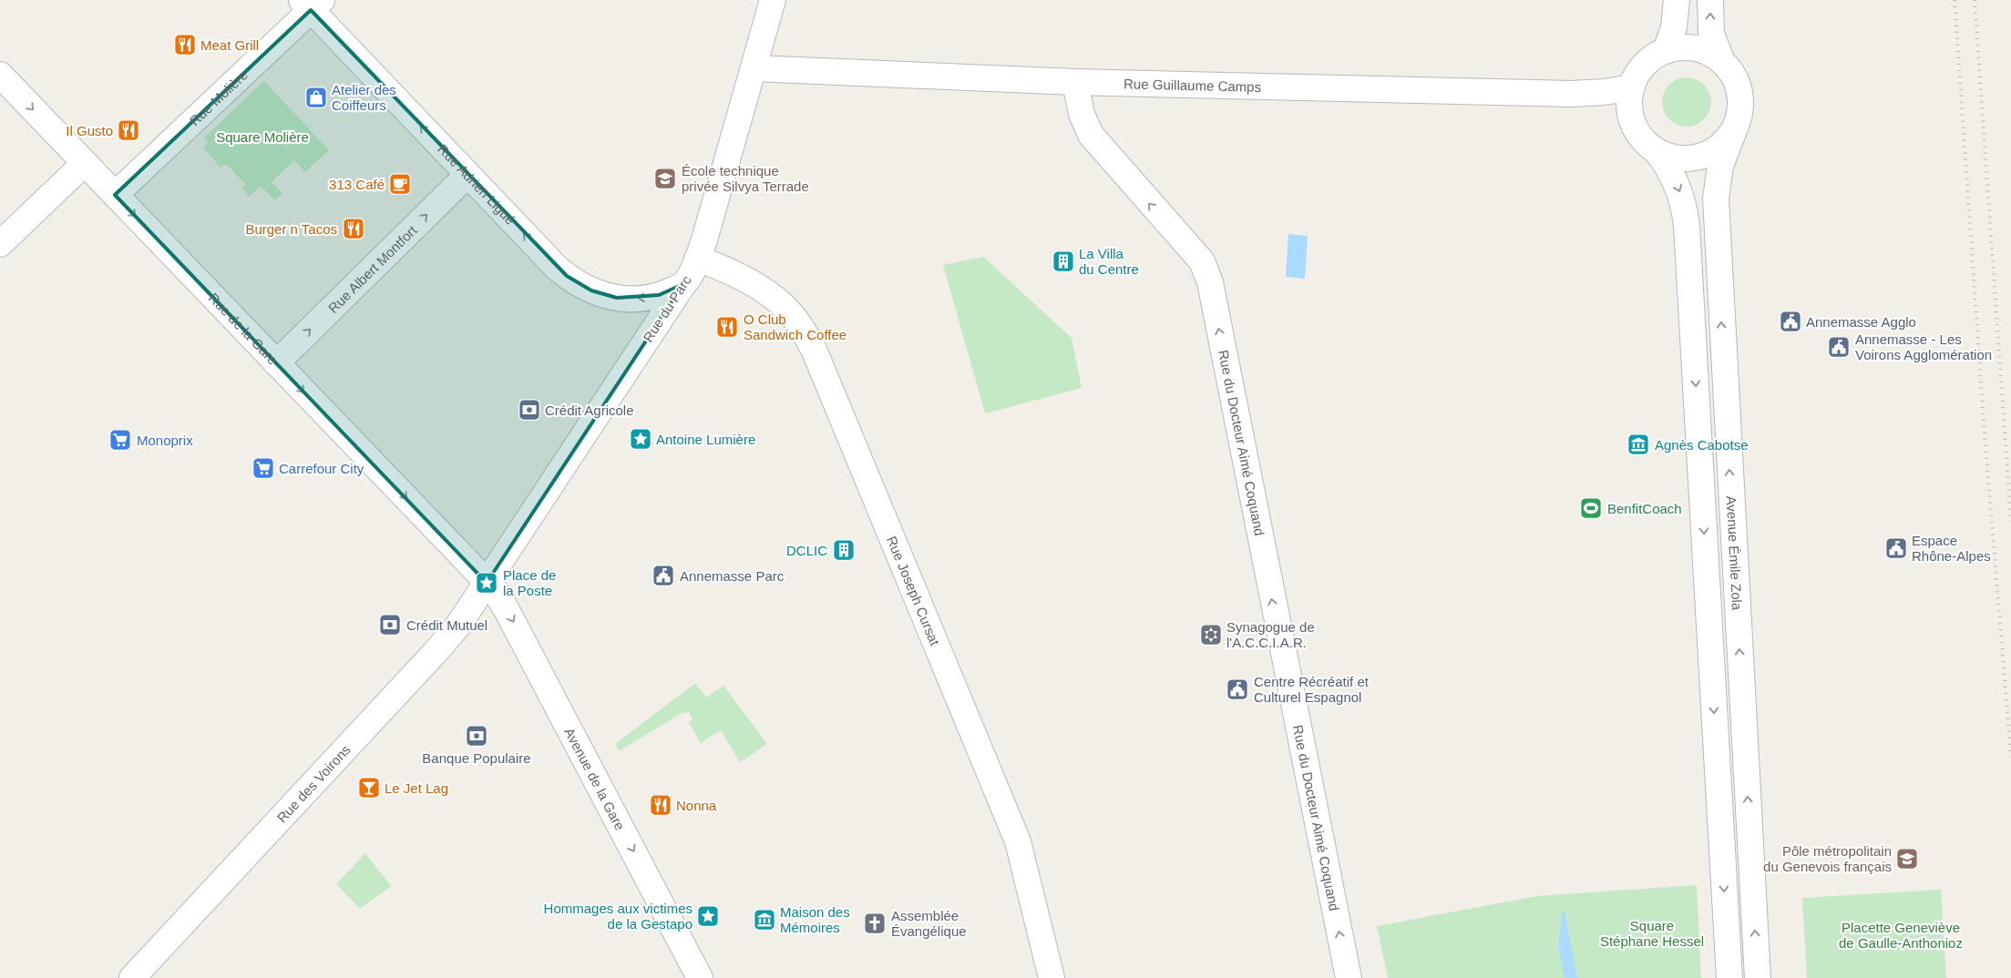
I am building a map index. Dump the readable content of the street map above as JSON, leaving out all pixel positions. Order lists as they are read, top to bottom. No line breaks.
{"streets":{"street":["Rue Guillaume Camps","Rue Molière","Rue Adrien Ligué","Rue Albert Montfort","Rue du Parc","Rue de la Gare","Rue du Docteur Aimé Coquand","Avenue Émile Zola","Rue Joseph Cursat","Avenue de la Gare","Rue des Voirons"]},"crossings":[["Rue Guillaume Camps","Rue du Parc"],["Rue Guillaume Camps","Rue du Docteur Aimé Coquand"],["Rue Guillaume Camps","Avenue Émile Zola"],["Rue Molière","Rue Adrien Ligué"],["Rue Molière","Rue de la Gare"],["Rue Adrien Ligué","Rue Albert Montfort"],["Rue Adrien Ligué","Rue du Parc"],["Rue Albert Montfort","Rue de la Gare"],["Rue du Parc","Rue de la Gare"],["Rue du Parc","Rue Joseph Cursat"],["Rue du Parc","Avenue de la Gare"],["Rue du Parc","Rue des Voirons"],["Rue de la Gare","Avenue de la Gare"],["Rue de la Gare","Rue des Voirons"],["Avenue de la Gare","Rue des Voirons"]],"one_way":["Rue Adrien Ligué","Rue Albert Montfort","Rue de la Gare","Rue du Docteur Aimé Coquand","Avenue de la Gare"],"parks":["Square Molière","Square Stéphane Hessel","Placette Geneviève de Gaulle-Anthonioz"],"places":{"restaurant":["Meat Grill","Il Gusto","Burger n Tacos","O Club Sandwich Coffee","Nonna"],"shop":["Atelier des Coiffeurs"],"school or university":["École technique privée Silvya Terrade","Pôle métropolitain du Genevois français"],"cafe":["313 Café"],"building":["La Villa du Centre","DCLIC"],"public building":["Annemasse Agglo","Annemasse - Les Voirons Agglomération","Espace Rhône-Alpes","Annemasse Parc","Centre Récréatif et Culturel Espagnol"],"bank":["Crédit Agricole","Crédit Mutuel","Banque Populaire"],"place":["Antoine Lumière","Place de la Poste","Hommages aux victimes de la Gestapo"],"supermarket":["Monoprix","Carrefour City"],"museum":["Agnès Cabotse","Maison des Mémoires"],"sports":["BenfitCoach"],"synagogue":["Synagogue de l'A.C.C.I.A.R."],"bar":["Le Jet Lag"],"church":["Assemblée Évangélique"]}}
